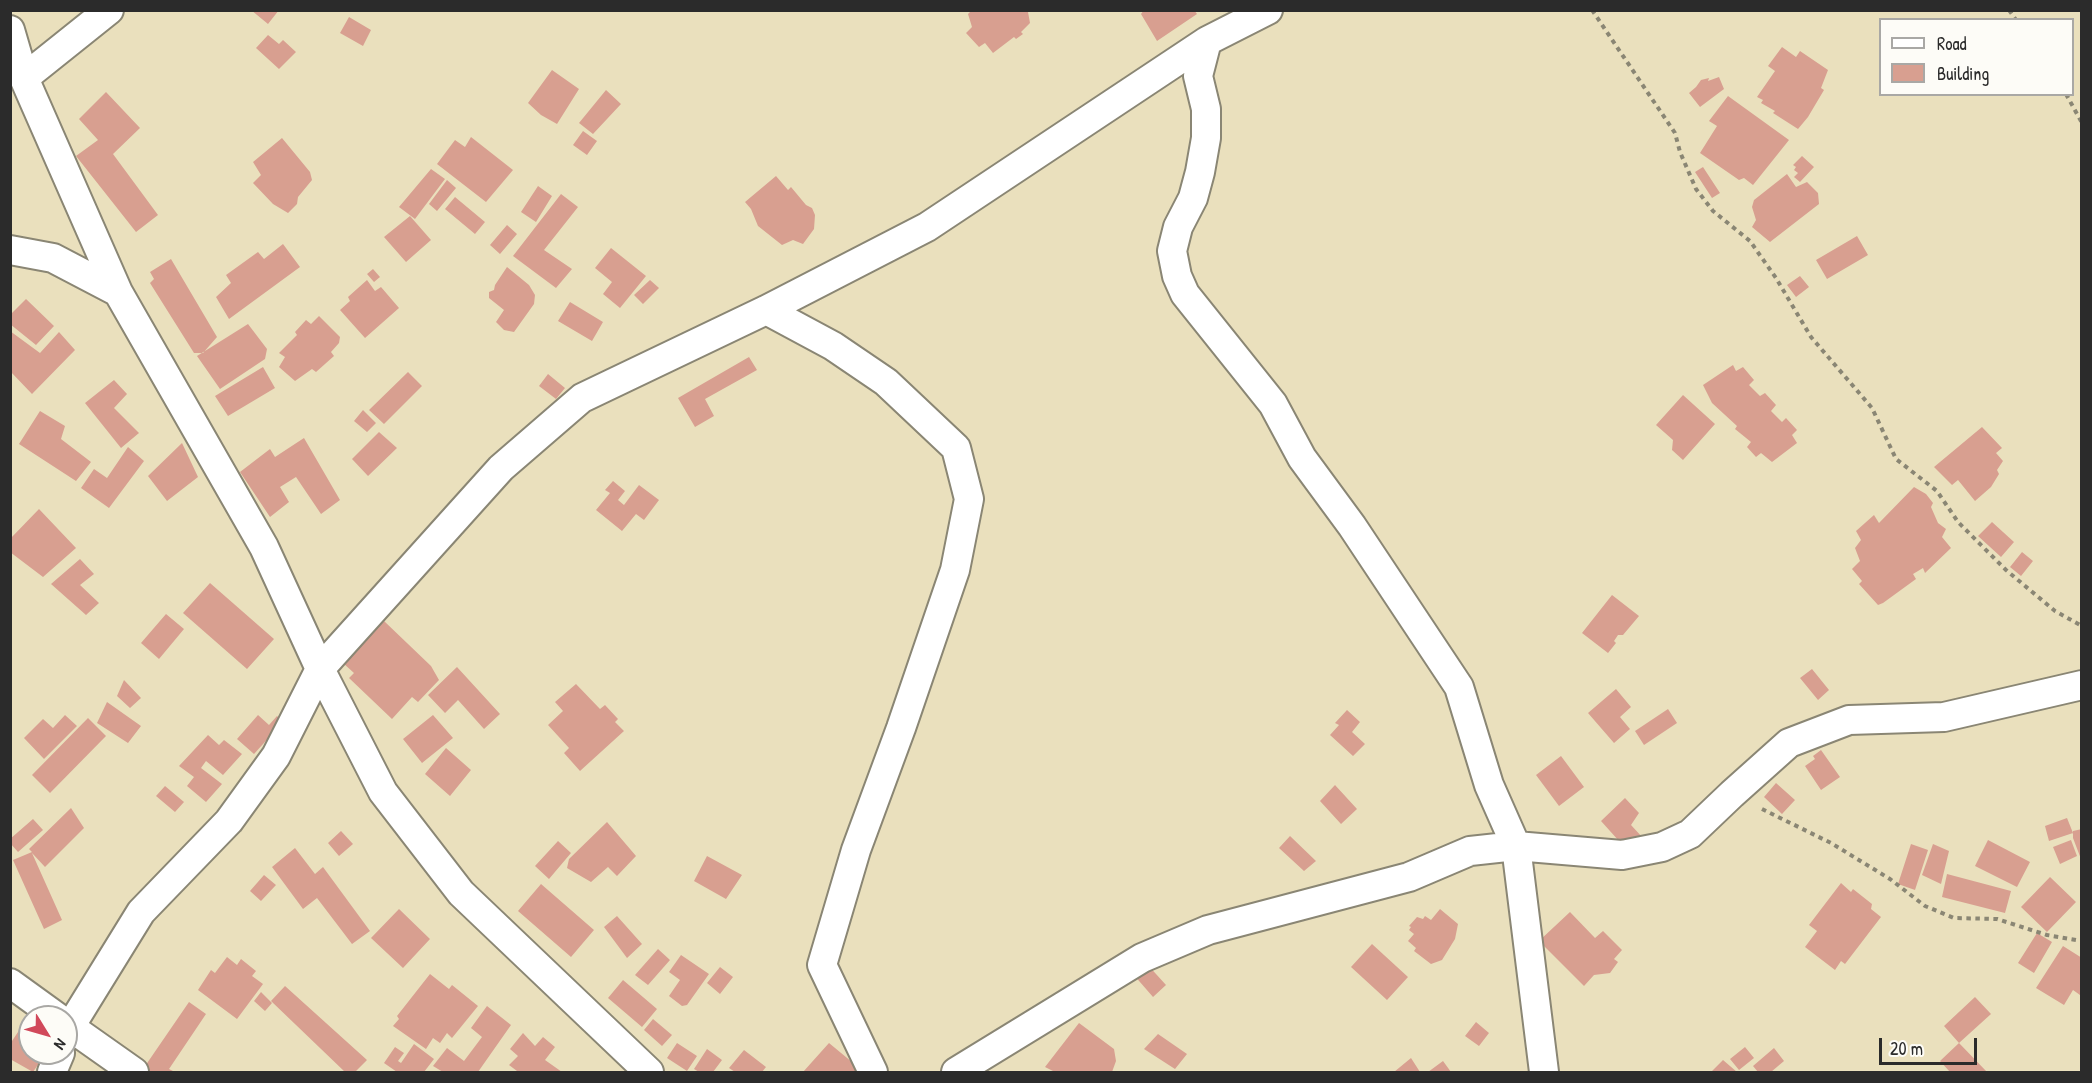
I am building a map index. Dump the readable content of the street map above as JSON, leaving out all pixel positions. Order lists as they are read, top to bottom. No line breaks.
{"legend":["Road","Building"],"scale_bar":"20 m","north":"bottom right"}
